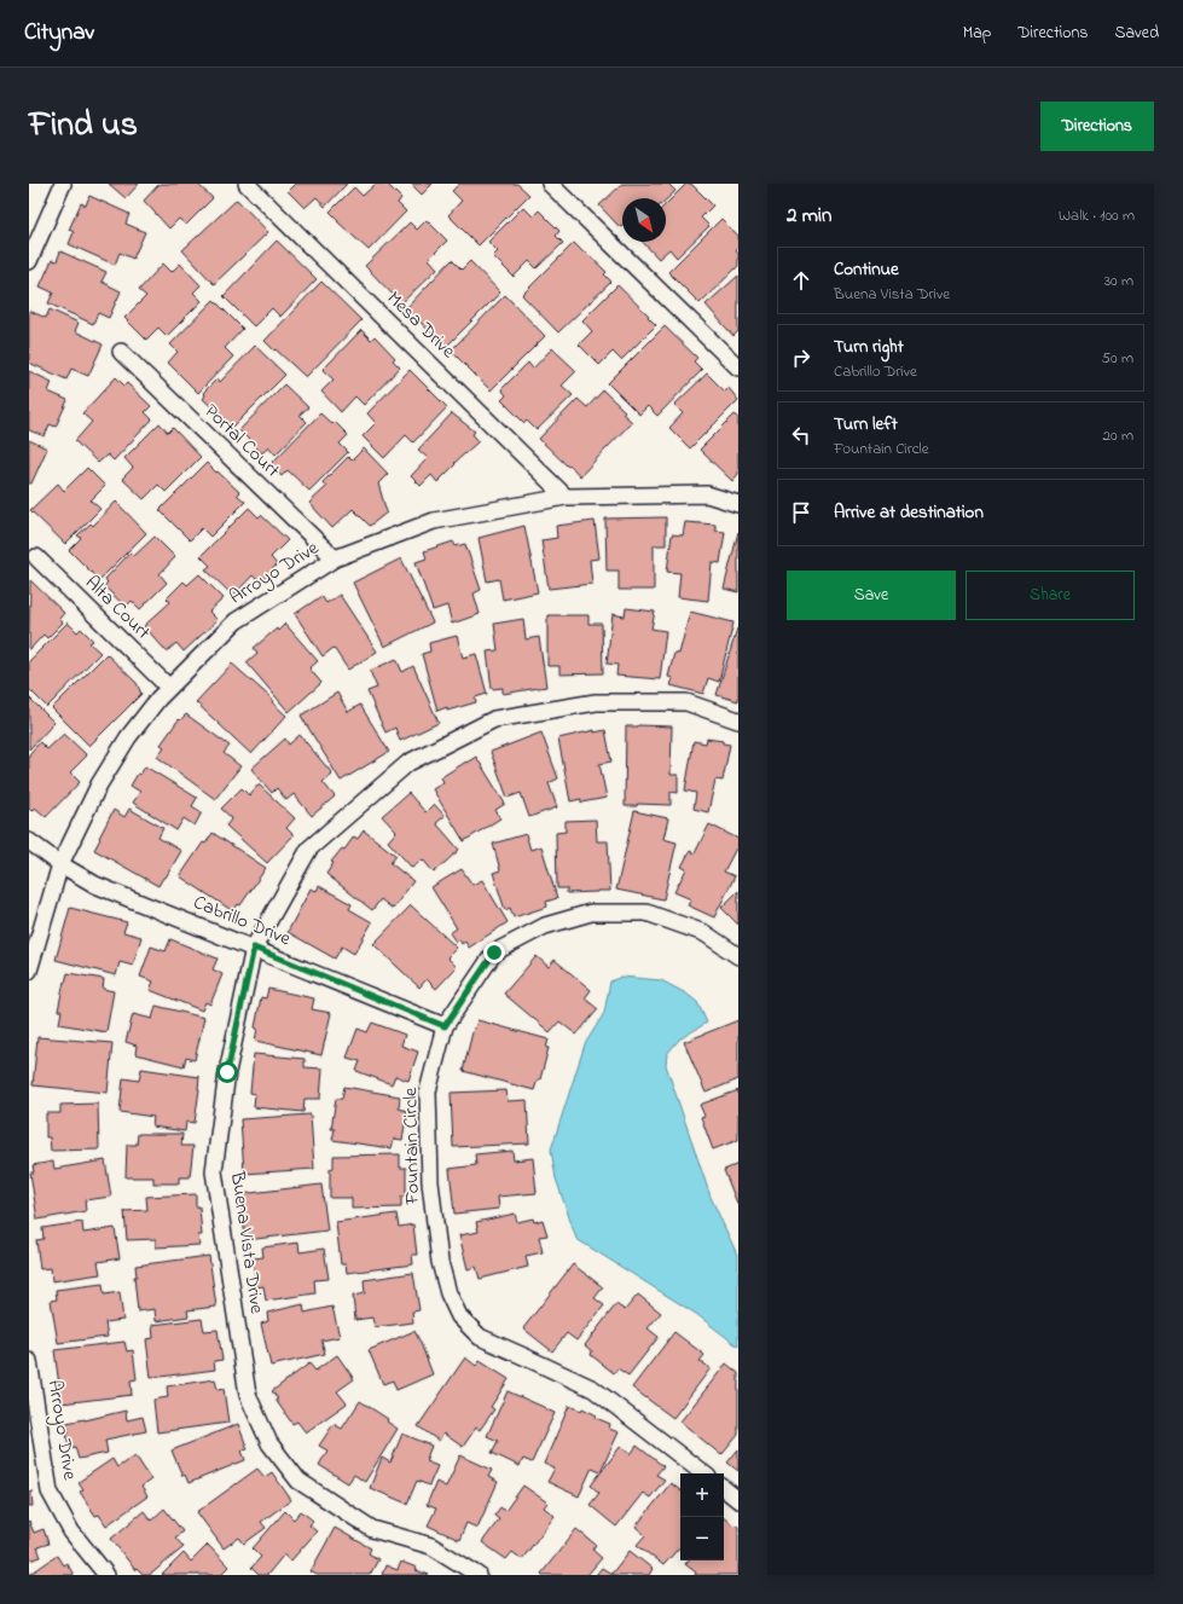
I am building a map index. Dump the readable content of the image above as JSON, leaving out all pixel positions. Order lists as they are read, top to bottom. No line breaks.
{"streets":{"lane":["Mesa Drive","Portal Court","Arroyo Drive","Alta Court","Cabrillo Drive","Fountain Circle","Buena Vista Drive"]},"crossings":[["Mesa Drive","Arroyo Drive"],["Portal Court","Arroyo Drive"],["Arroyo Drive","Alta Court"],["Arroyo Drive","Cabrillo Drive"],["Cabrillo Drive","Fountain Circle"],["Cabrillo Drive","Buena Vista Drive"]],"north":"bottom right","page":{"header":"Citynav","nav":["Map","Directions","Saved"],"title":"Find us","buttons":["Directions",["Save","Share"]],"heading":["2 min","Walk · 100 m"],"list":[["Continue","Buena Vista Drive","30 m"],["Turn right","Cabrillo Drive","50 m"],["Turn left","Fountain Circle","20 m"],"Arrive at destination"],"map_buttons":["+","−"]}}
